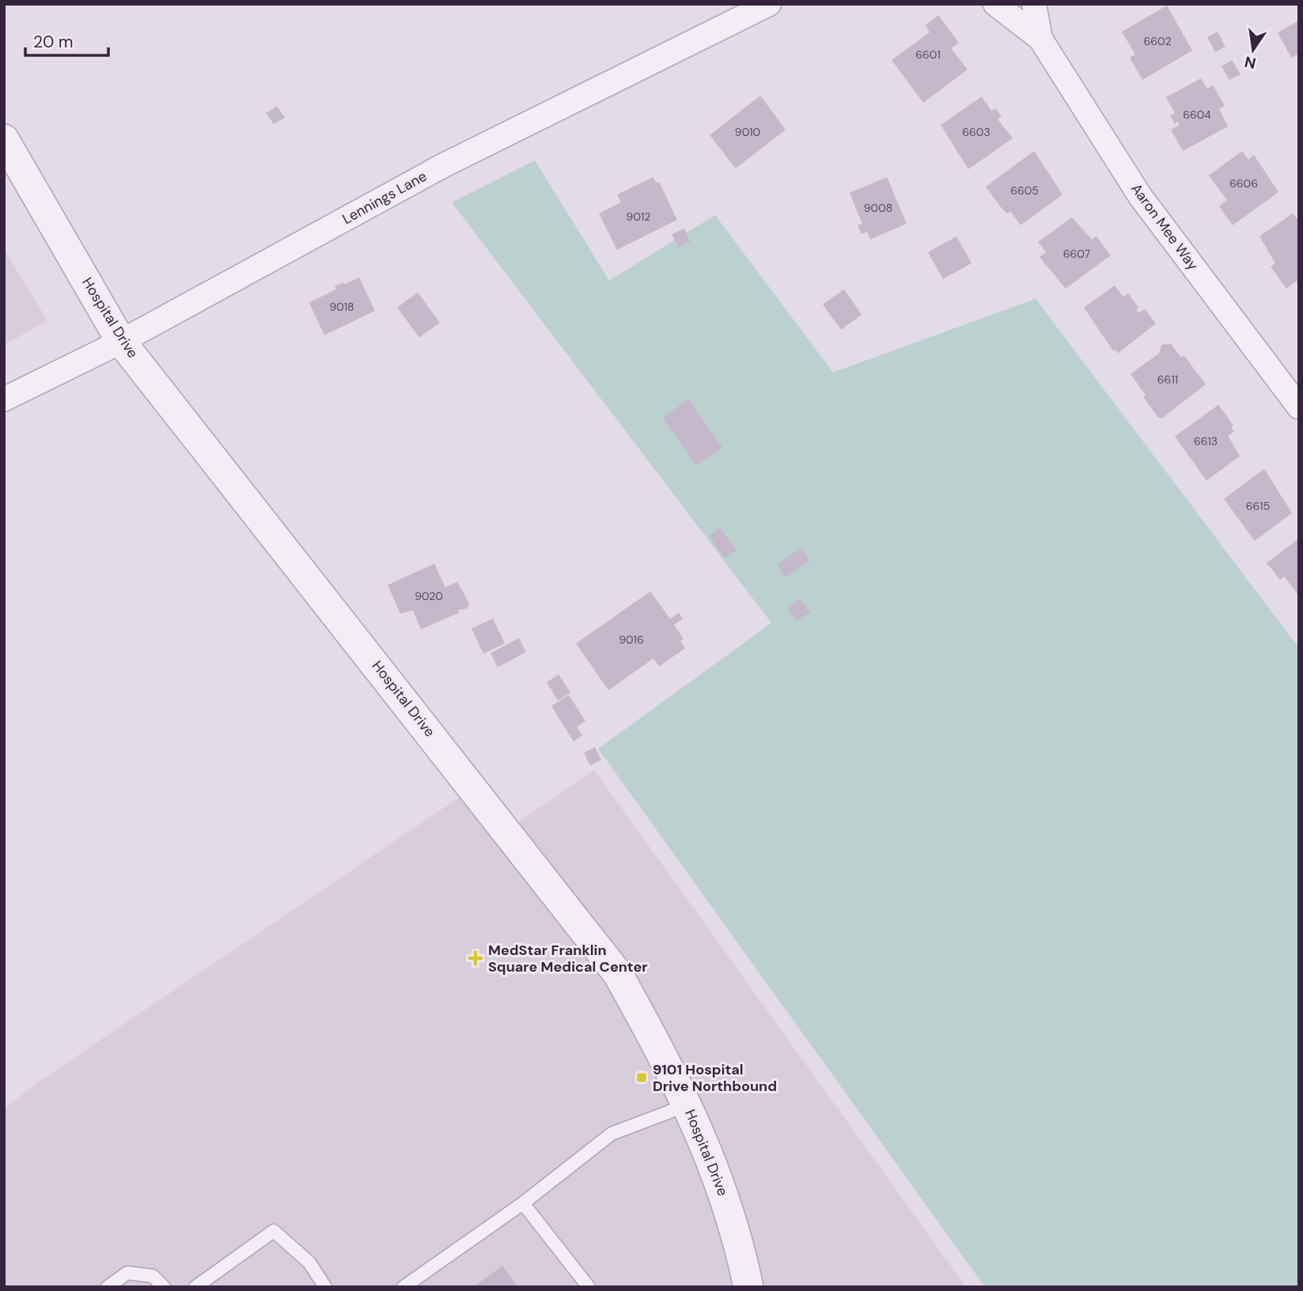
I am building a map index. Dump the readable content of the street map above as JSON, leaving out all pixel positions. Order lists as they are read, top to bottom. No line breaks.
{"streets":{"street":["Lennings Lane","Aaron Mee Way","Hospital Drive"]},"crossings":[["Lennings Lane","Hospital Drive"]],"places":{"health":["MedStar Franklin Square Medical Center"],"transit":["9101 Hospital Drive Northbound"]},"house_numbers":["6602","6601","6604","9010","6603","6606","6605","9008","9012","6607","9018","6611","6613","6615","9020","9016"],"scale_bar":"20 m","north":"bottom"}
